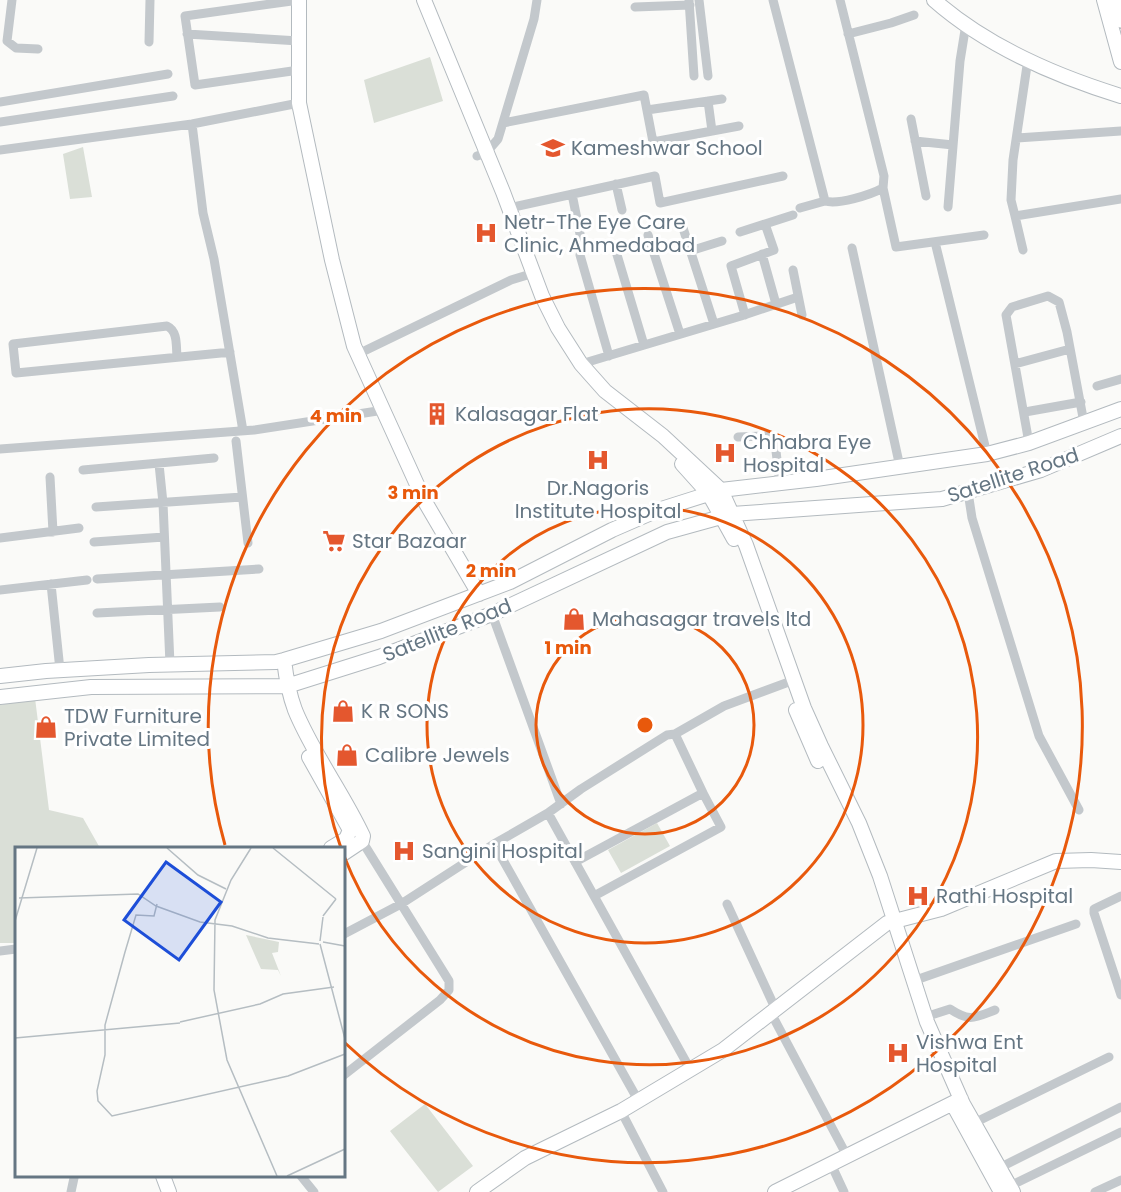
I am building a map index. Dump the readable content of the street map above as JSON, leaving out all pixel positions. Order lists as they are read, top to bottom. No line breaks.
{"streets":{"street":["Satellite Road"]},"places":{"school or university":["Kameshwar School"],"hospital":["Netr-The Eye Care Clinic, Ahmedabad","Chhabra Eye Hospital","Dr.Nagoris Institute Hospital","Sangini Hospital","Rathi Hospital","Vishwa Ent Hospital"],"building":["Kalasagar Flat"],"supermarket":["Star Bazaar"],"shop":["Mahasagar travels ltd","K R SONS","TDW Furniture Private Limited","Calibre Jewels"]},"rings":["4 min","3 min","2 min","1 min"]}
